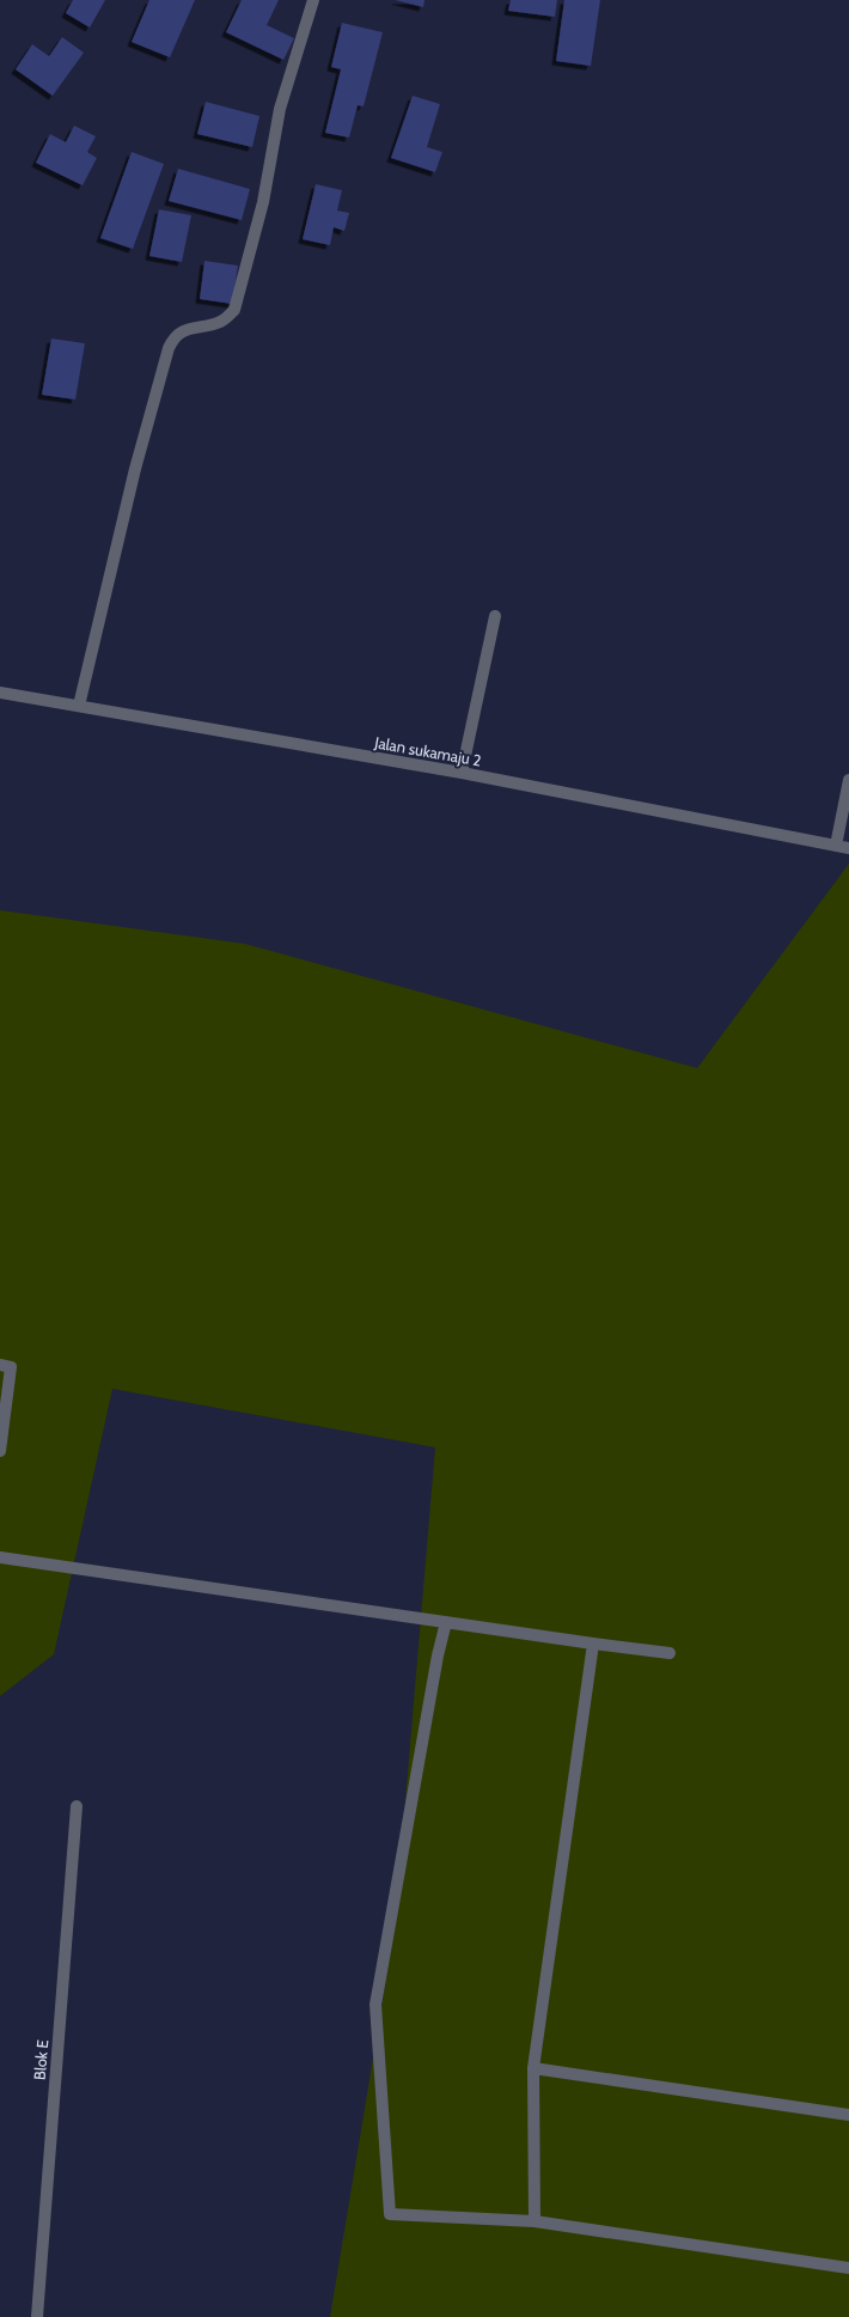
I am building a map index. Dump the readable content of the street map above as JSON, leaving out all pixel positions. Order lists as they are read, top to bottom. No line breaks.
{"streets":{"street":["Jalan sukamaju 2","Blok E"]}}
